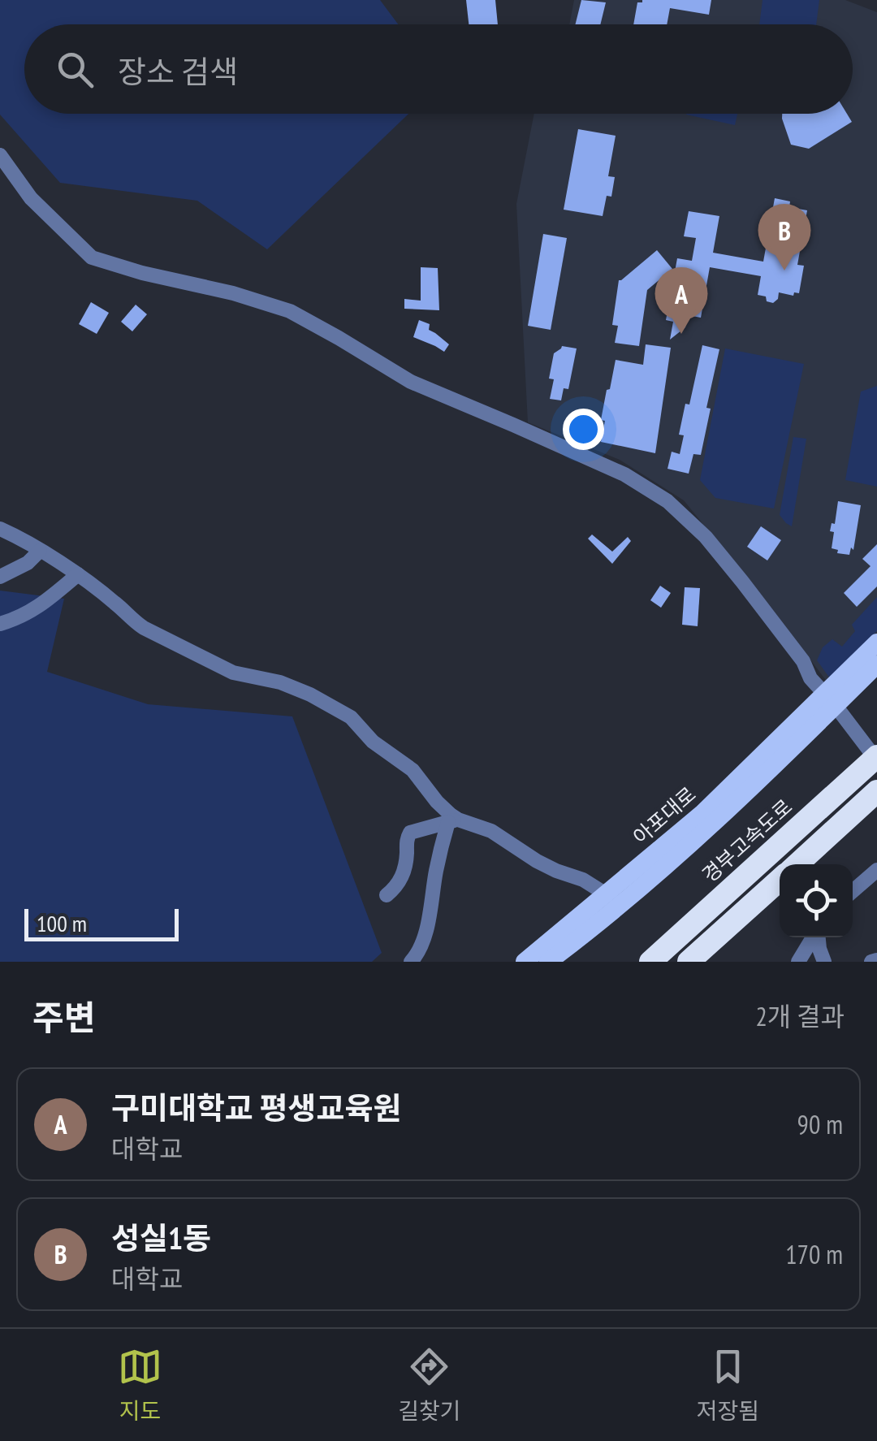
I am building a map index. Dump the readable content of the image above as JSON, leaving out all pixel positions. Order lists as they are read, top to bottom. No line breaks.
{"streets":{"highway":["경부고속도로"],"main road":["아포대로"]},"scale_bar":"100 m","page":{"search":"장소 검색","pins":["B","A"],"scale":"100 m","heading":["주변","2개 결과"],"list":[{"mark":"A","name":"구미대학교 평생교육원","note":"대학교","value":"90 m"},{"mark":"B","name":"성실1동","note":"대학교","value":"170 m"}],"nav":["지도","길찾기","저장됨"]}}
